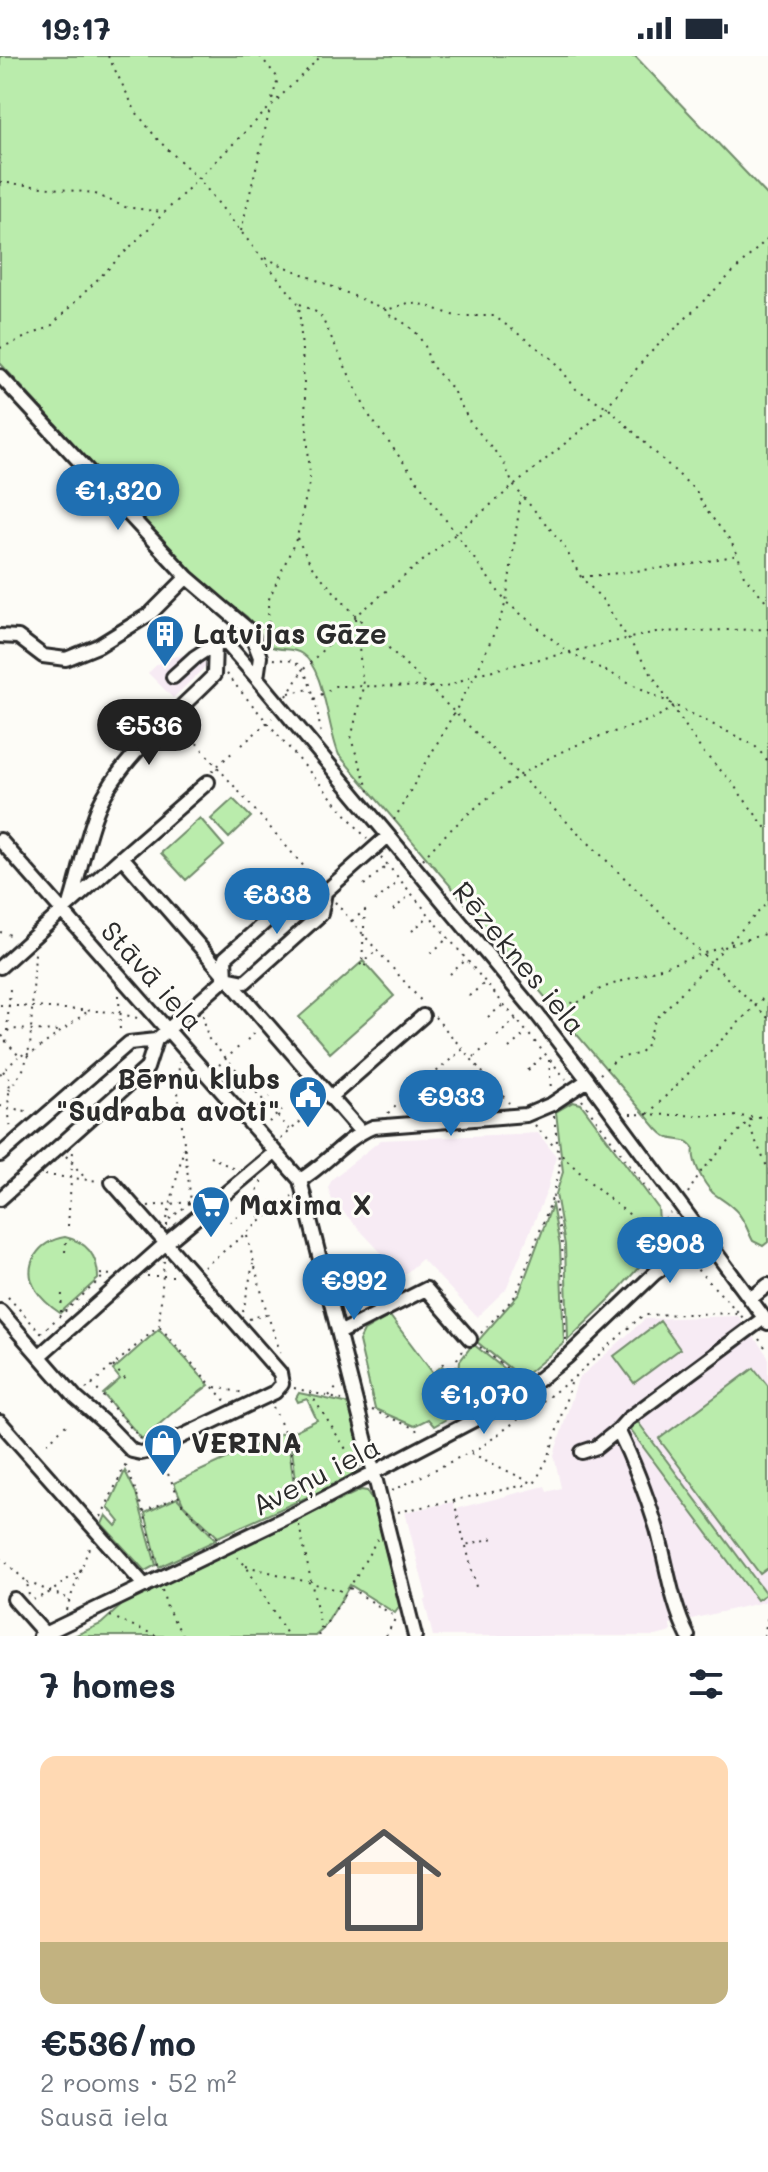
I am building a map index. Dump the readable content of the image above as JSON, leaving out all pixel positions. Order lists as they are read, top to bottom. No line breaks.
{"streets":{"street":["Rēzeknes iela","Stāvā iela","Aveņu iela"]},"crossings":[["Rēzeknes iela","Aveņu iela"]],"places":{"building":["Latvijas Gāze"],"public building":["Bērnu klubs \"Sudraba avoti\""],"supermarket":["Maxima X"],"shop":["VERINA"]},"page":{"status":"19:17","price":["€1,320","€536","€838","€933","€908","€992","€1,070"],"heading":"7 homes","list":[{"name":"€536/mo","note":"2 rooms · 52 m² · Sausā iela"}]}}
